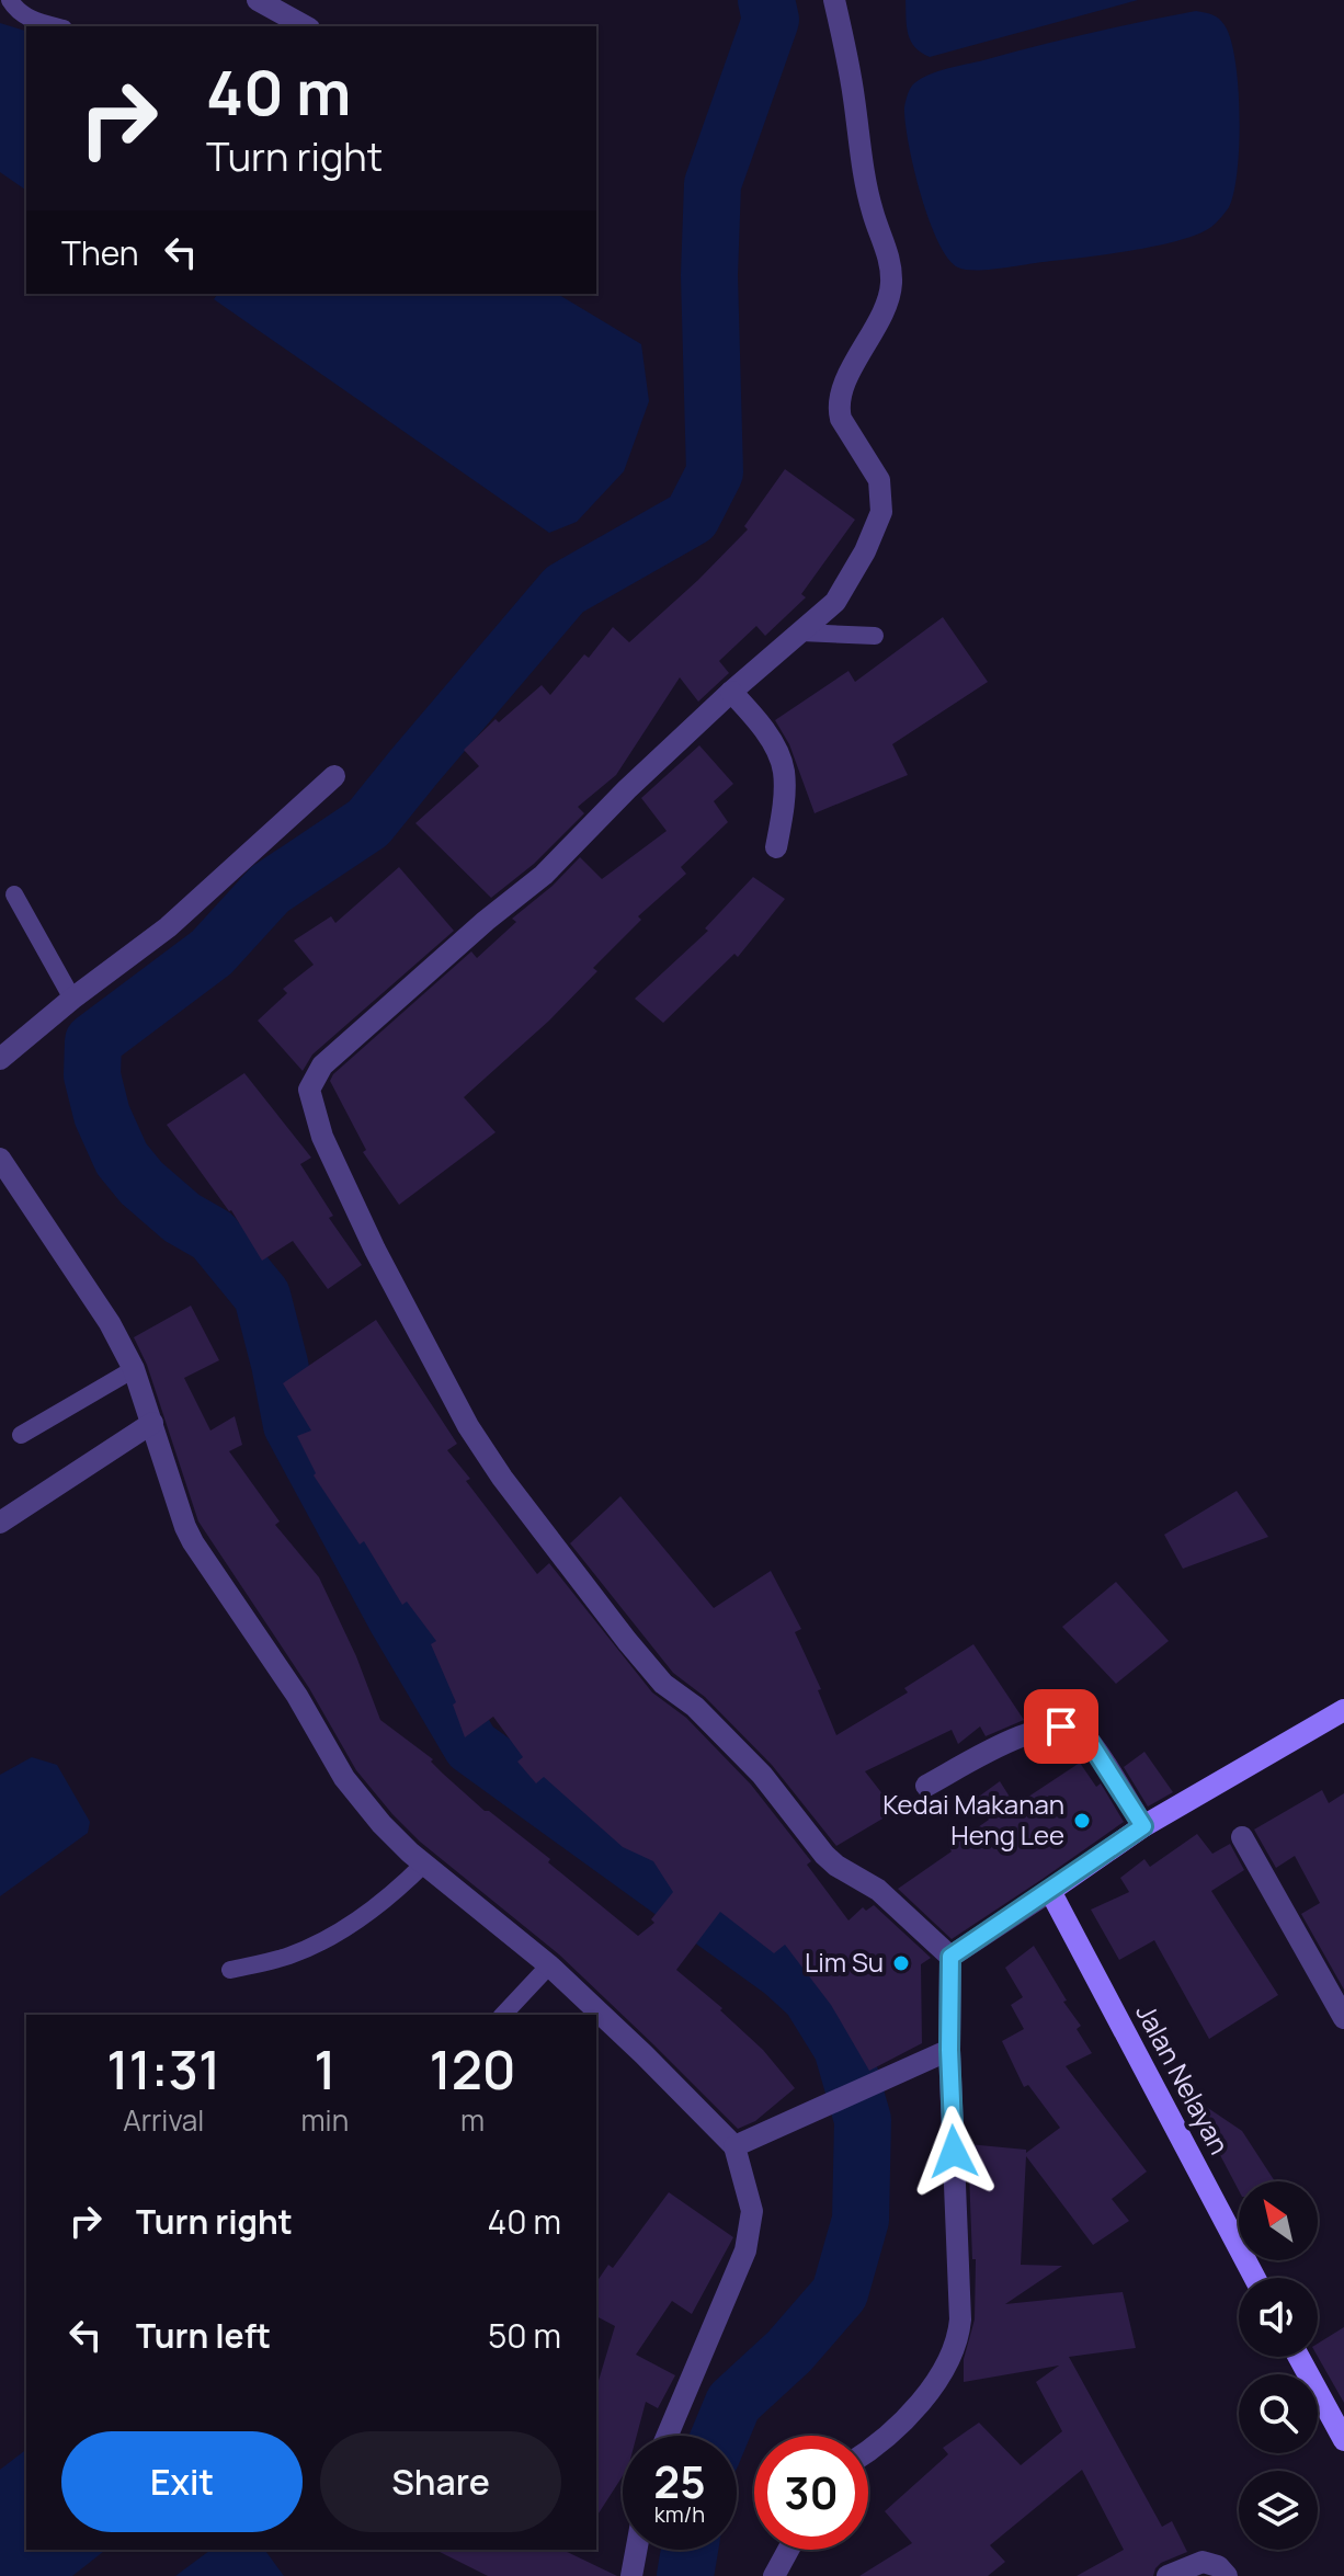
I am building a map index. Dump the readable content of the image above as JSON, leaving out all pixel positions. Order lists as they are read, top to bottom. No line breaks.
{"streets":{"street":["Jalan Nelayan"]},"places":["Kedai Makanan Heng Lee","Lim Su"],"north":"top left","page":{"turn":["40 m","Turn right"],"then":"Then","eta":["11:31","Arrival","1","min","120","m"],"list":[{"name":"Turn right","value":"40 m"},{"name":"Turn left","value":"50 m"}],"buttons":["Exit","Share"],"speed":"25 km/h","limit":"30"}}
